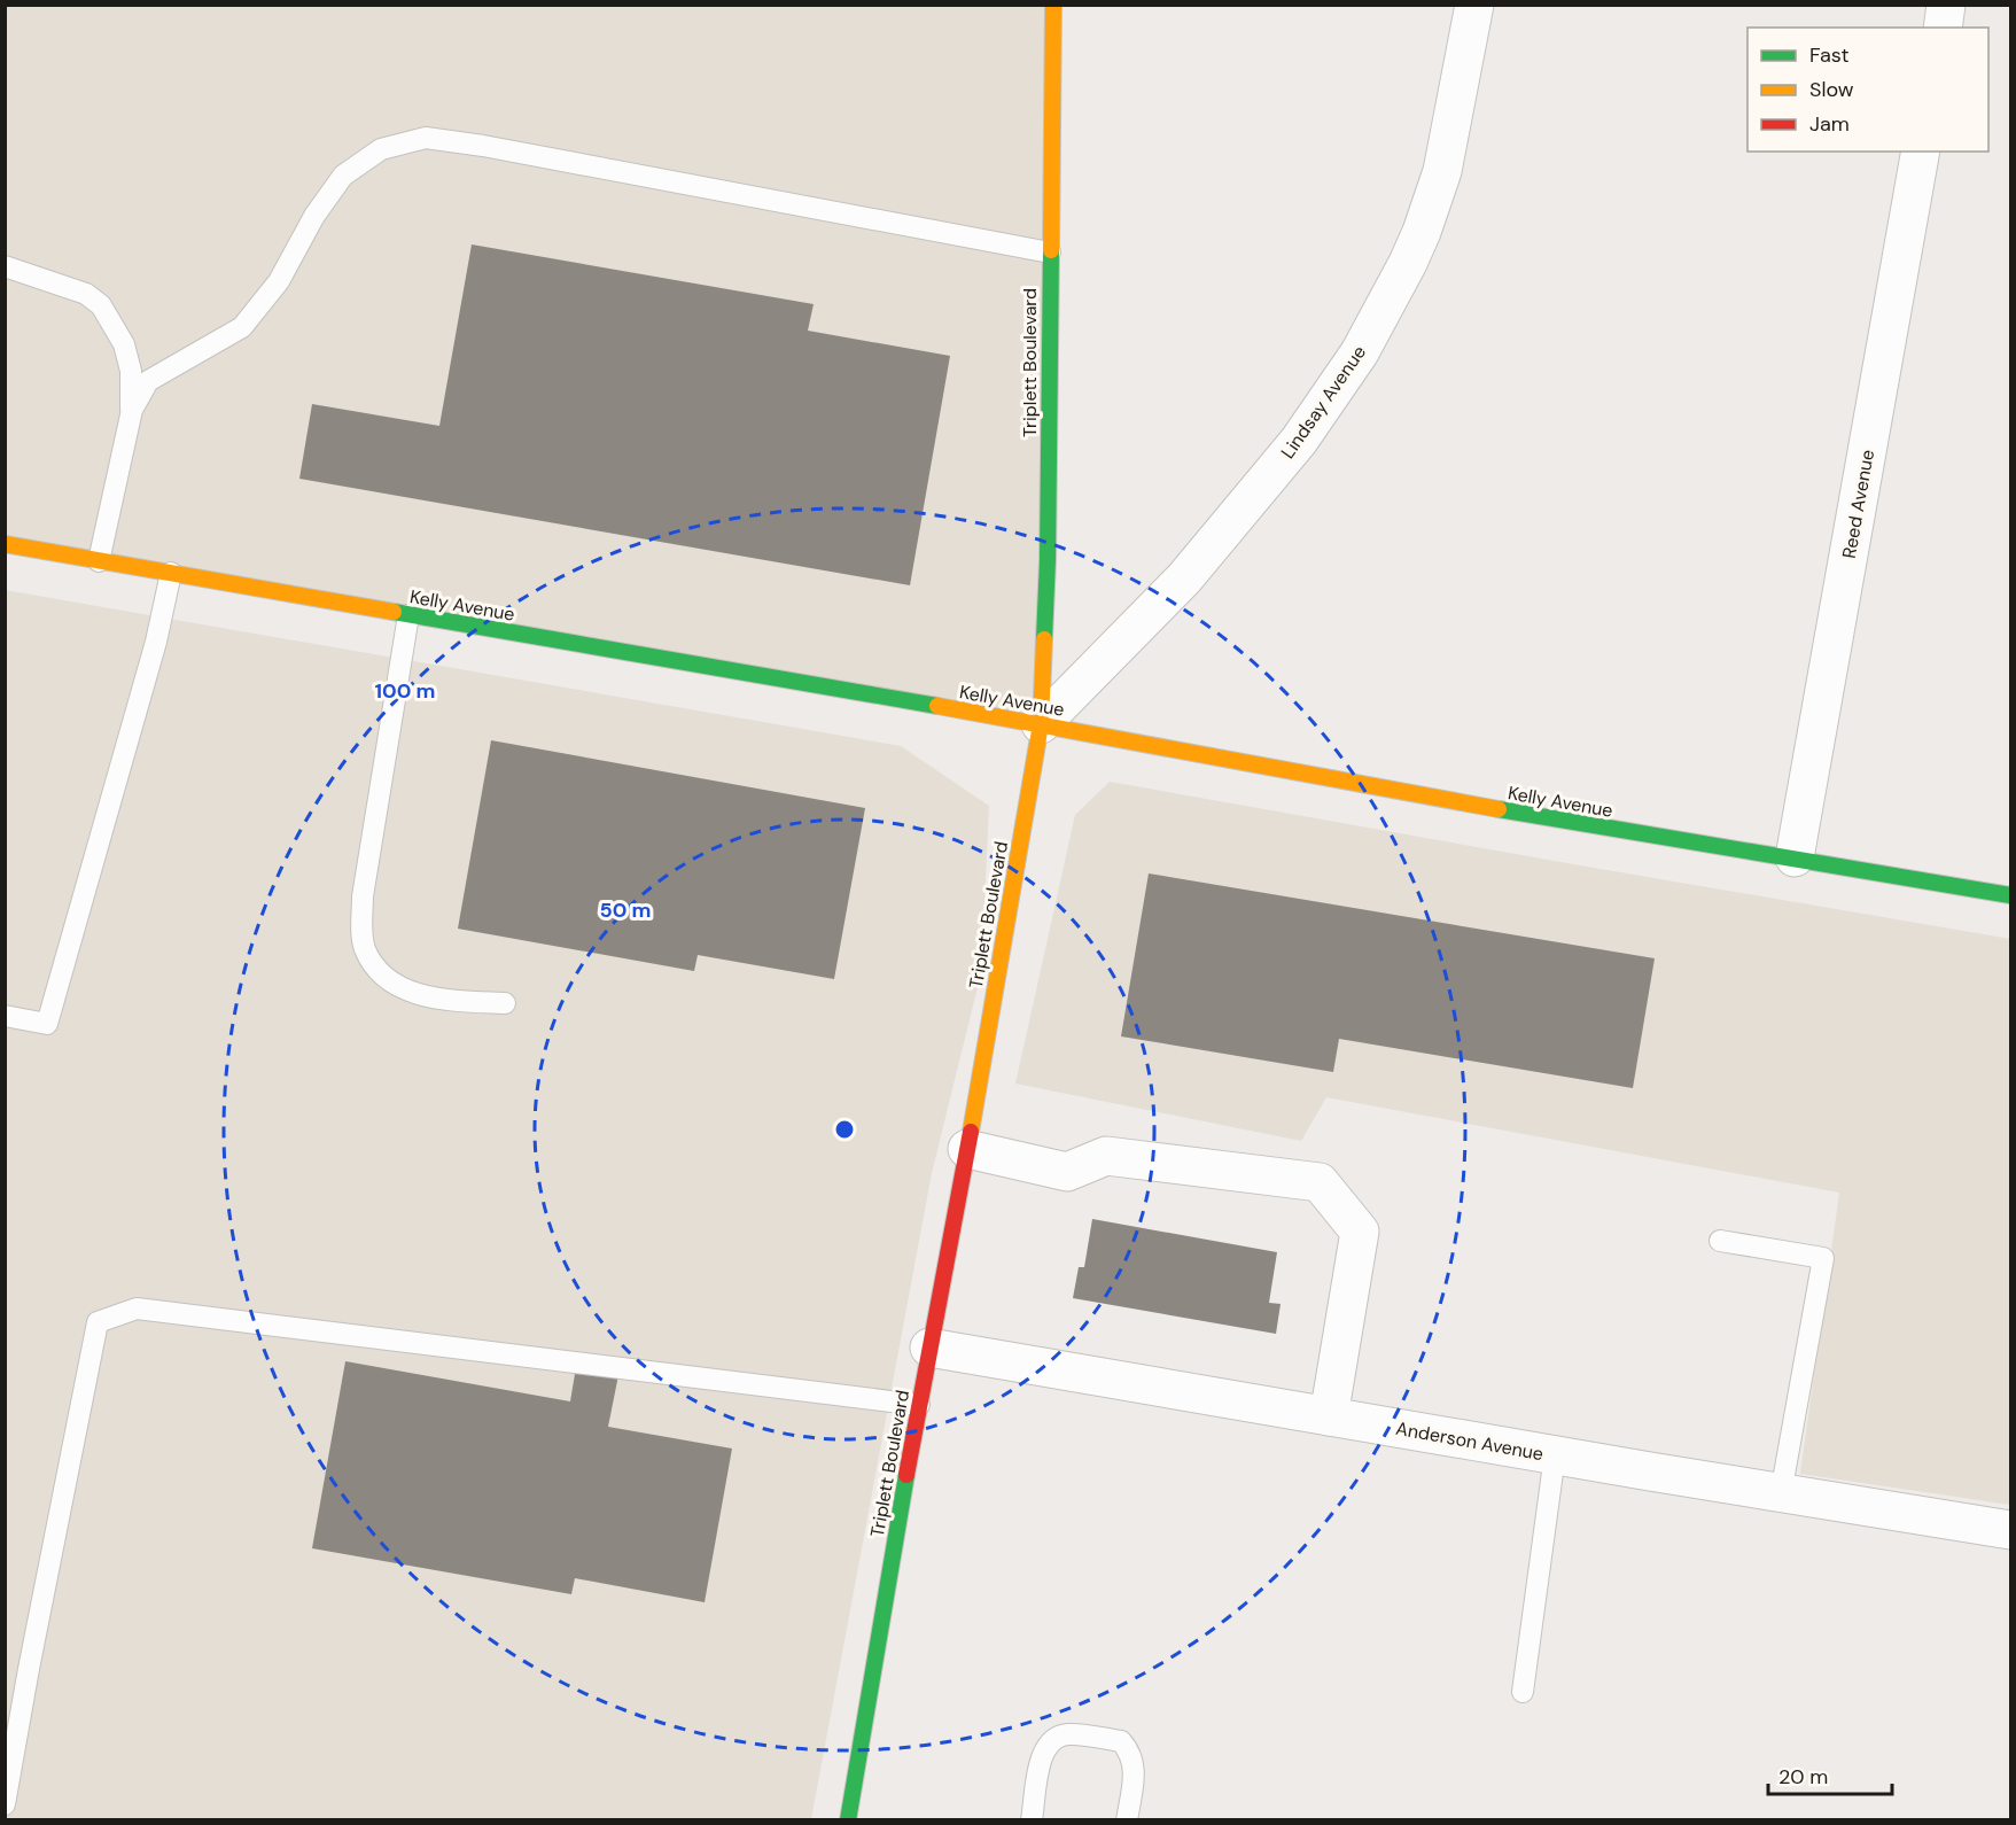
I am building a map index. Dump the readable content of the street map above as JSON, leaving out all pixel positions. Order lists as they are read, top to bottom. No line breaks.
{"streets":{"main road":["Triplett Boulevard","Kelly Avenue"],"street":["Lindsay Avenue","Reed Avenue","Anderson Avenue"]},"crossings":[["Triplett Boulevard","Lindsay Avenue"],["Triplett Boulevard","Kelly Avenue"],["Triplett Boulevard","Anderson Avenue"],["Lindsay Avenue","Kelly Avenue"],["Reed Avenue","Kelly Avenue"]],"legend":["Fast","Slow","Jam"],"scale_bar":"20 m","rings":["100 m","50 m"]}
